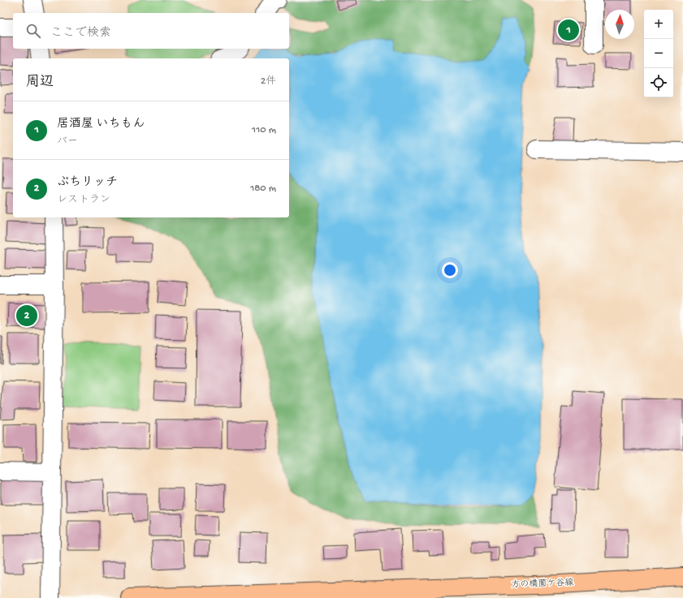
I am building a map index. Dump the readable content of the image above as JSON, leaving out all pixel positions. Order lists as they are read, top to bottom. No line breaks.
{"streets":{"main road":["方の橋薗ケ谷線"]},"north":"top","page":{"map_buttons":["+","−"],"search":"ここで検索","pins":["1","2"],"heading":["周辺","2件"],"list":[{"mark":"1","name":"居酒屋 いちもん","note":"バー","value":"110 m"},{"mark":"2","name":"ぷちリッチ","note":"レストラン","value":"180 m"}]}}
